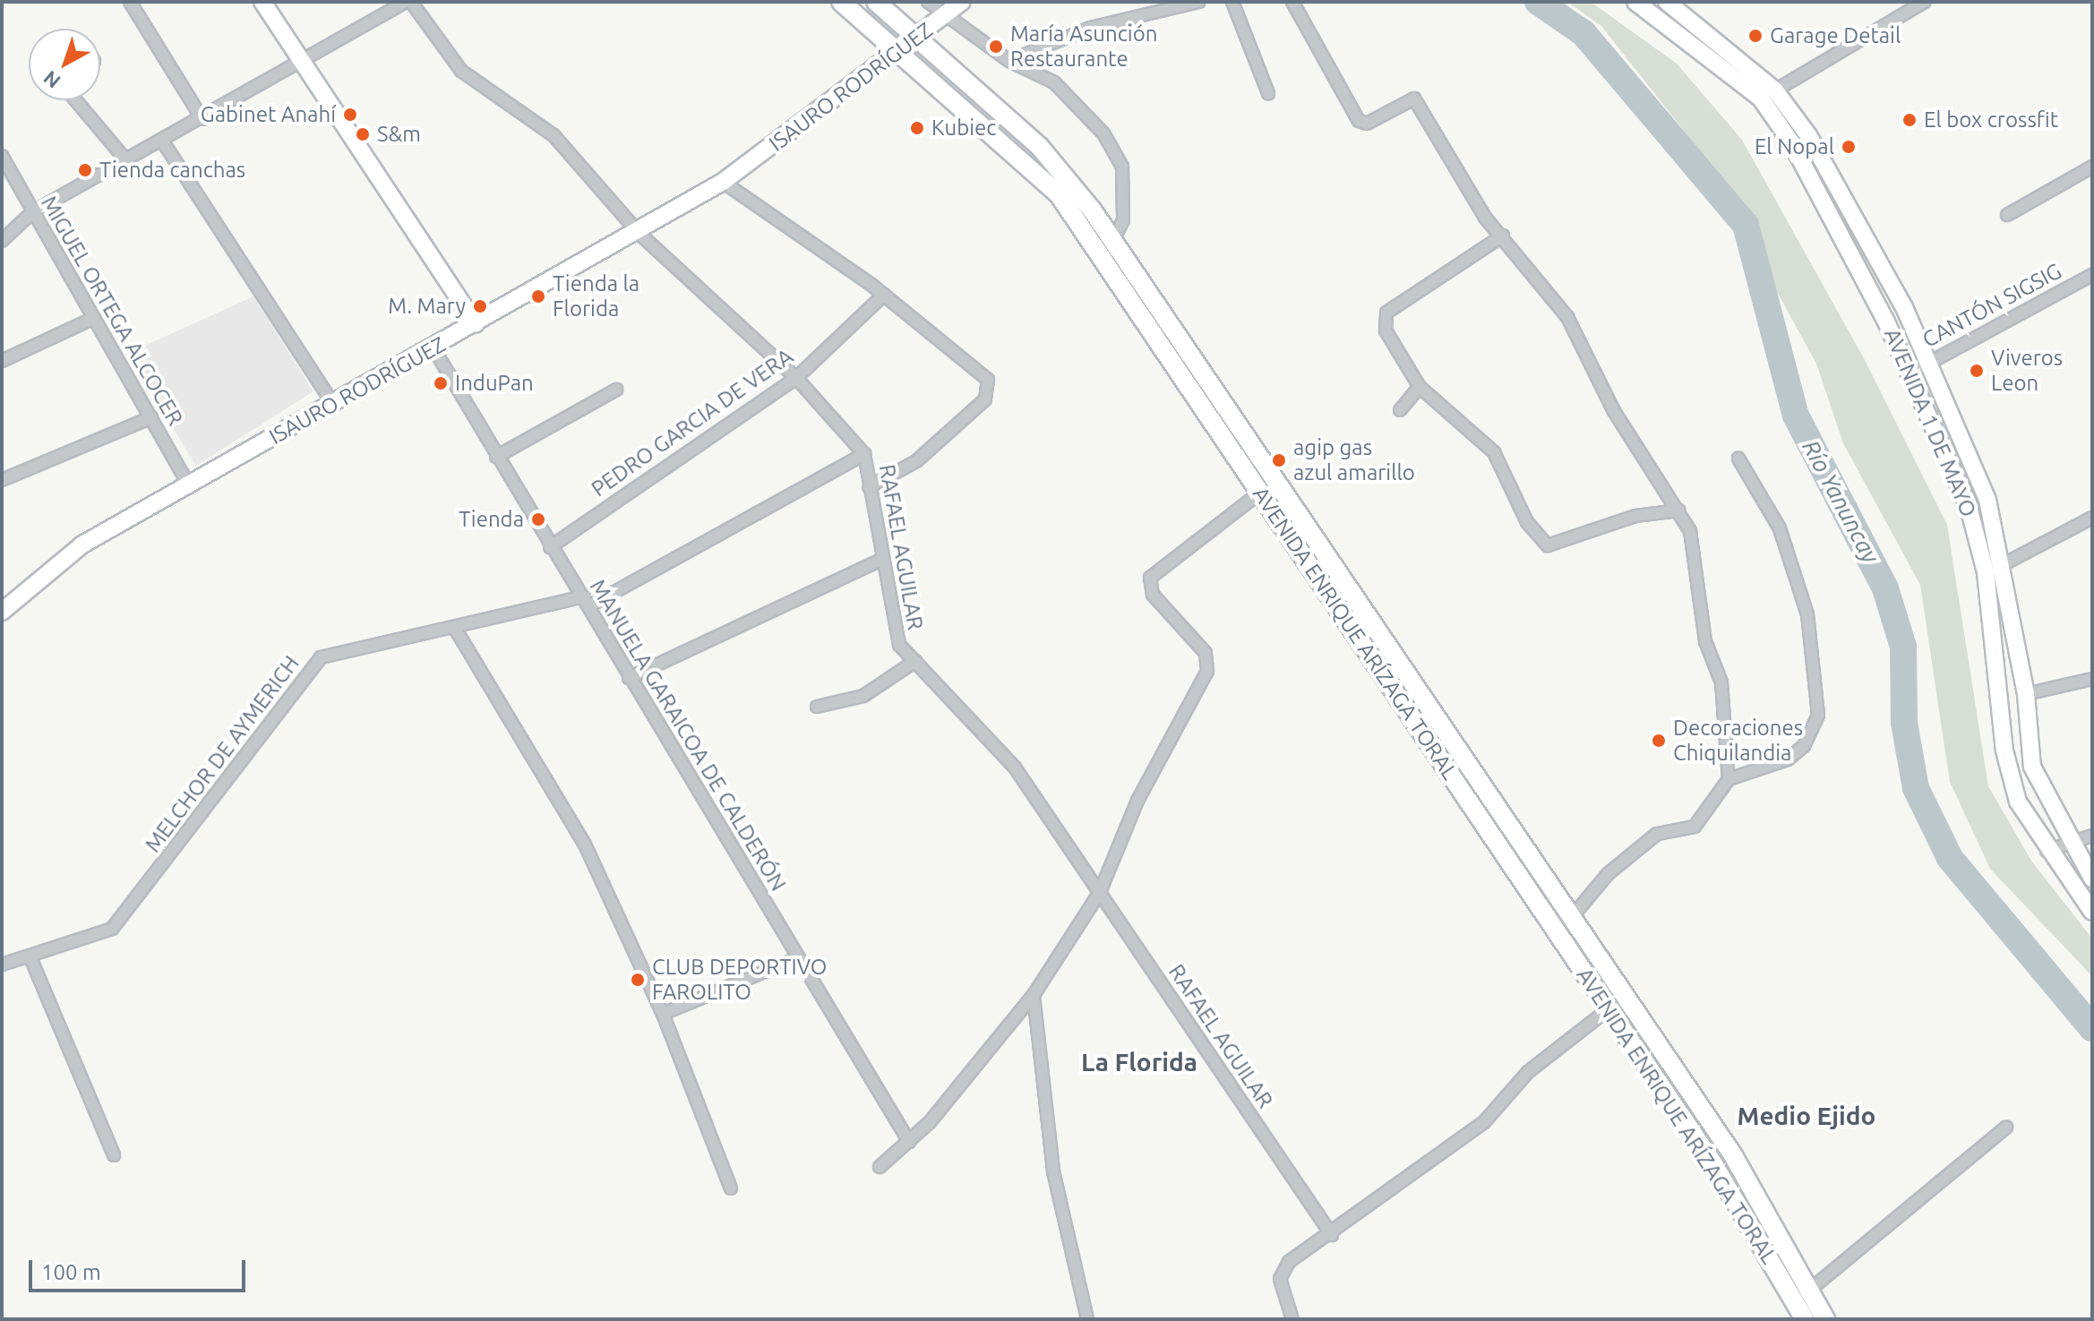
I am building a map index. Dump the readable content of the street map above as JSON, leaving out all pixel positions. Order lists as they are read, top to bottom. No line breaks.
{"streets":{"main road":["ISAURO RODRÍGUEZ","AVENIDA 1 DE MAYO","AVENIDA ENRIQUE ARÍZAGA TORAL"],"street":["CANTÓN SIGSIG","MIGUEL ORTEGA ALCOCER","PEDRO GARCIA DE VERA","RAFAEL AGUILAR","MANUELA GARAICOA DE CALDERÓN","MELCHOR DE AYMERICH"]},"crossings":[["ISAURO RODRÍGUEZ","MIGUEL ORTEGA ALCOCER"],["ISAURO RODRÍGUEZ","RAFAEL AGUILAR"],["ISAURO RODRÍGUEZ","AVENIDA ENRIQUE ARÍZAGA TORAL"],["ISAURO RODRÍGUEZ","MANUELA GARAICOA DE CALDERÓN"],["CANTÓN SIGSIG","AVENIDA 1 DE MAYO"],["PEDRO GARCIA DE VERA","RAFAEL AGUILAR"],["PEDRO GARCIA DE VERA","MANUELA GARAICOA DE CALDERÓN"],["RAFAEL AGUILAR","MELCHOR DE AYMERICH"],["MANUELA GARAICOA DE CALDERÓN","MELCHOR DE AYMERICH"]],"districts":["La Florida","Medio Ejido"],"water":["Río Yanuncay"],"places":["Garage Detail","María Asunción Restaurante","Gabinet Anahí","El box crossfit","Kubiec","S&m","El Nopal","Tienda canchas","Tienda la Florida","M. Mary","Viveros Leon","InduPan","agip gas azul amarillo","Tienda","Decoraciones Chiquilandia","CLUB DEPORTIVO FAROLITO"],"scale_bar":"100 m","north":"bottom left"}
